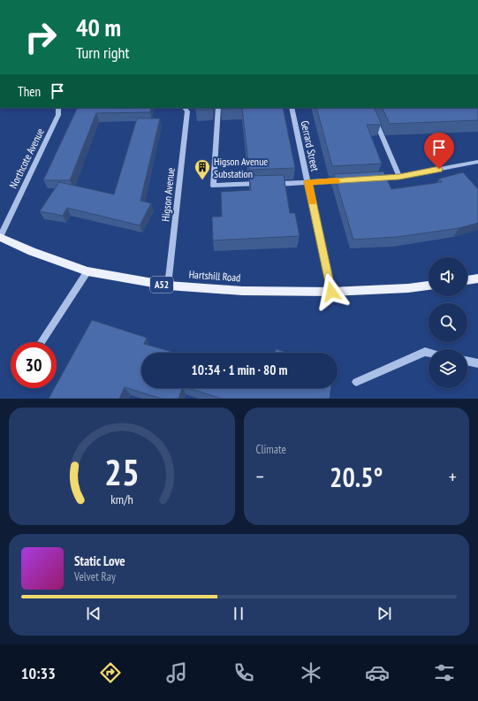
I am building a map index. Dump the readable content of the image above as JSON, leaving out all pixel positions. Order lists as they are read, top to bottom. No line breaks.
{"streets":{"main road":["Hartshill Road","A52"],"street":["Gerrard Street","Northcote Avenue","Higson Avenue"]},"crossings":[["Gerrard Street","Hartshill Road"],["Northcote Avenue","Hartshill Road"],["Higson Avenue","Hartshill Road"]],"places":{"building":["Higson Avenue Substation"]},"page":{"turn":["40 m","Turn right"],"then":"Then","limit":"30","trip":"10:34 · 1 min · 80 m","tile":"Climate","heat":["−","20.5°","+"],"song":["Static Love","Velvet Ray"],"tabs":"10:33","gauge":["25","km/h"]}}
